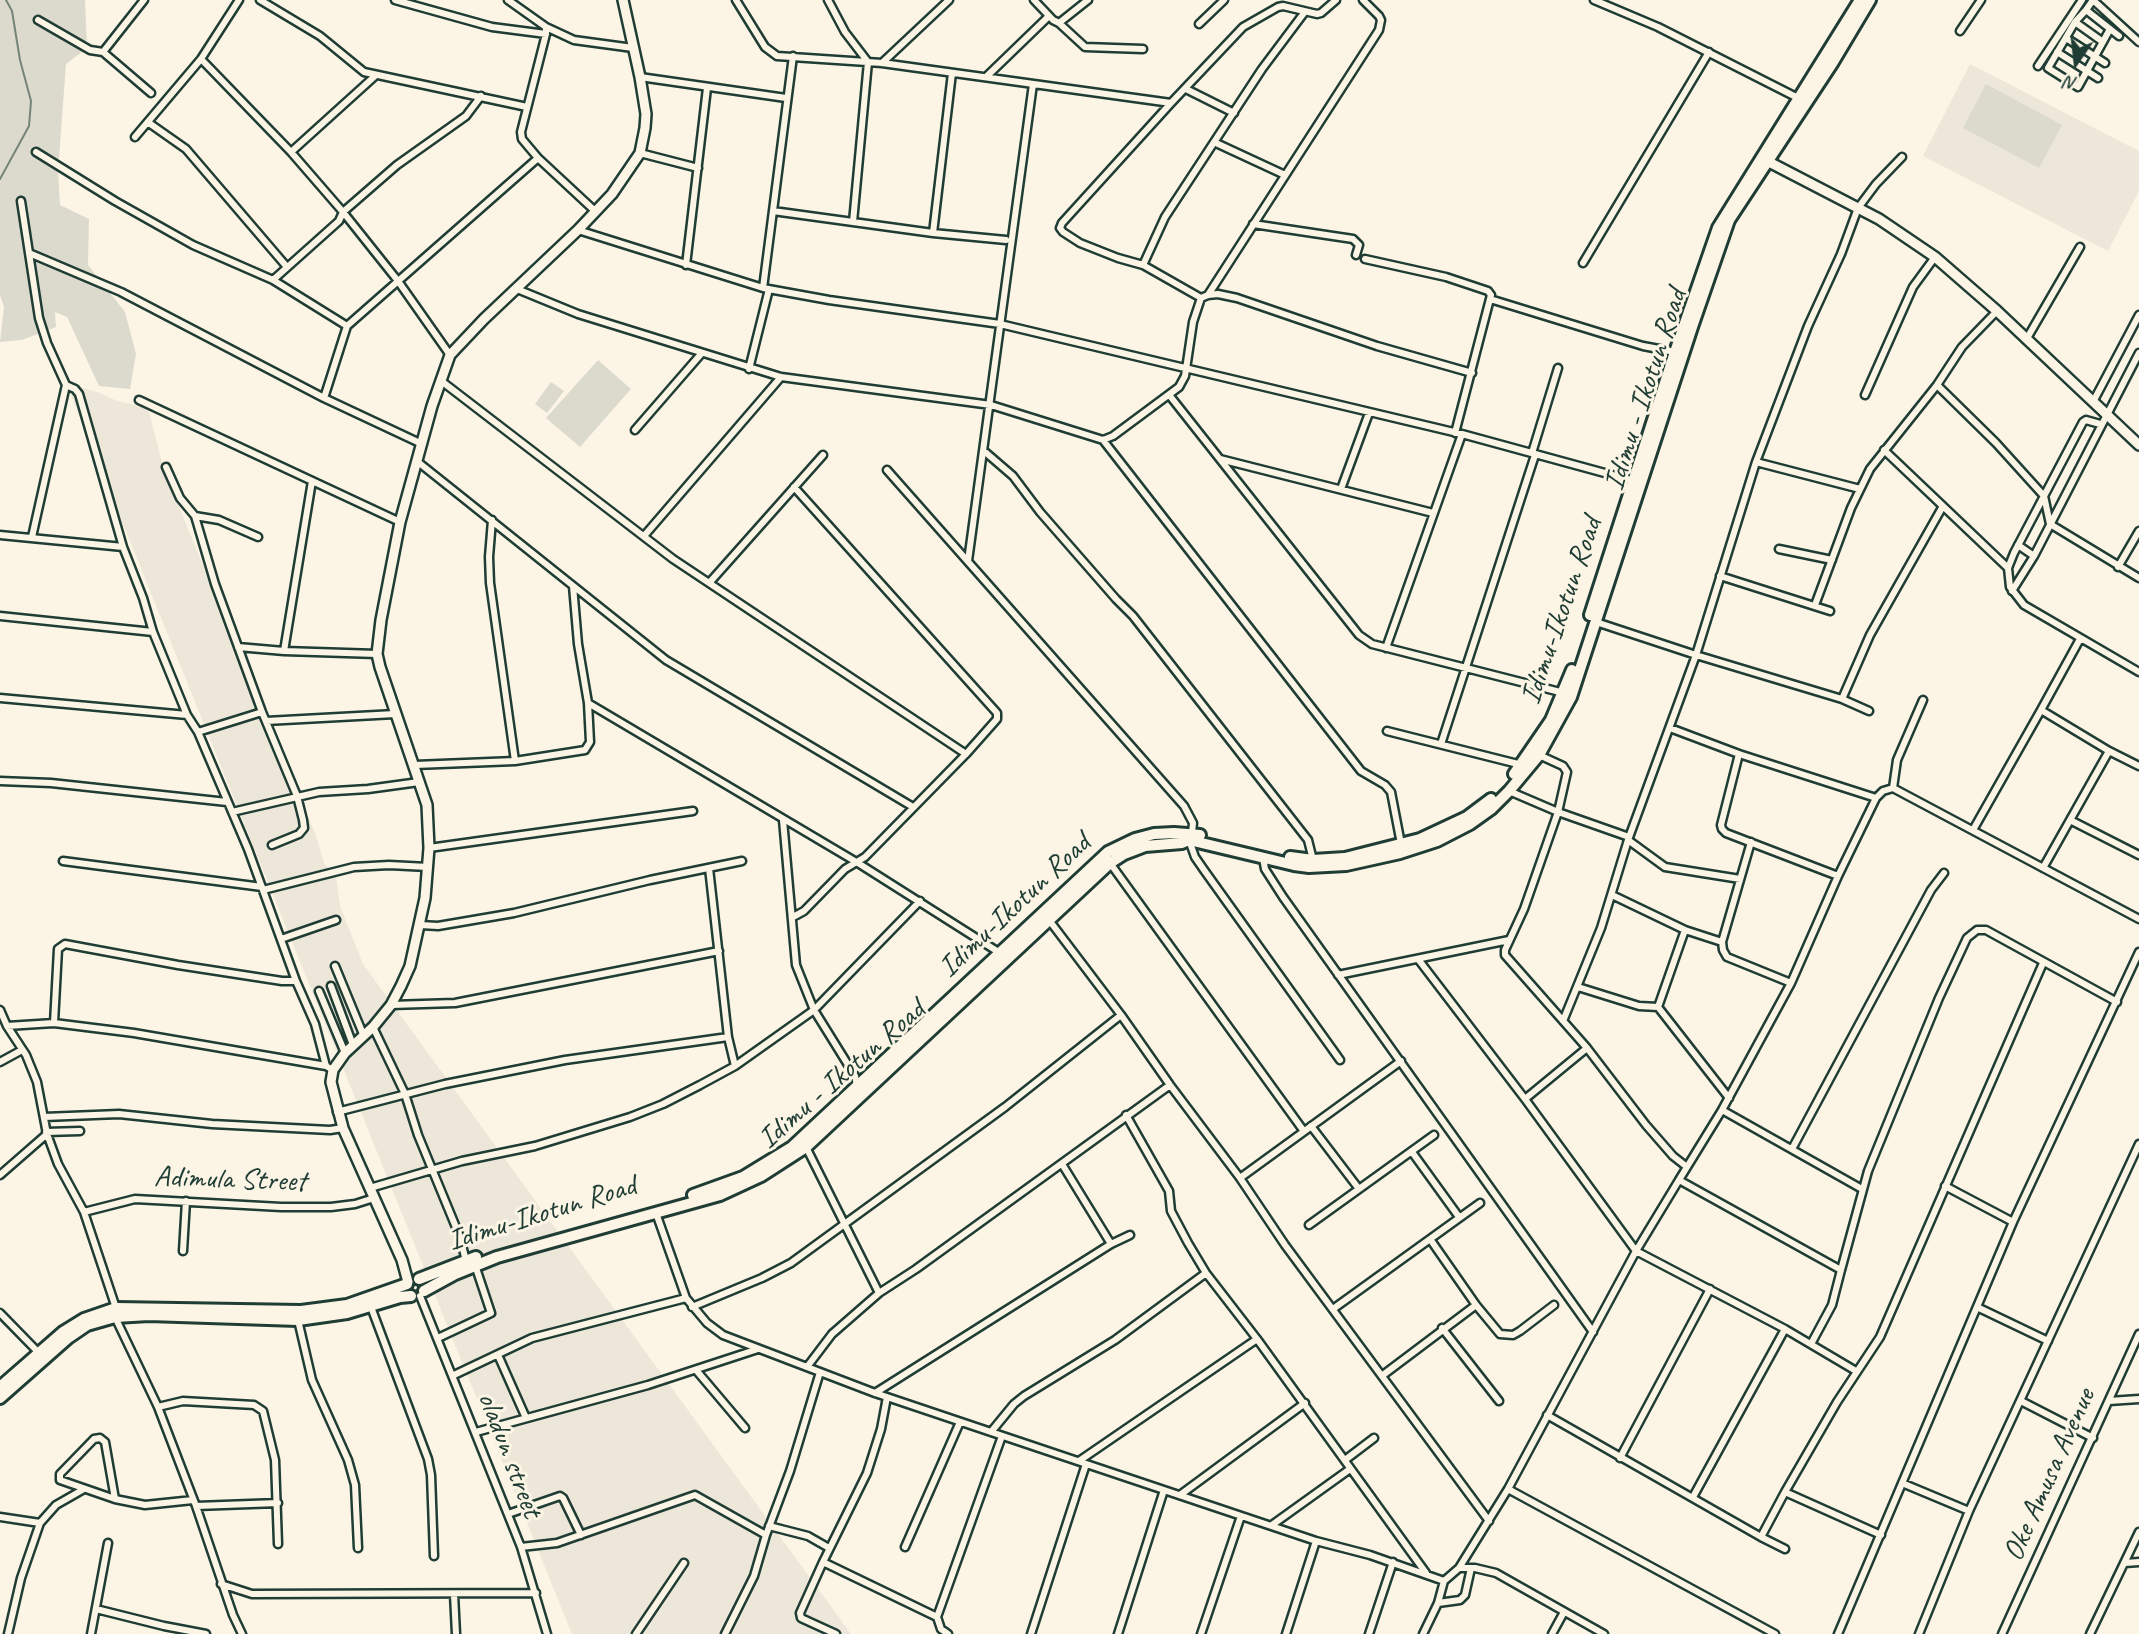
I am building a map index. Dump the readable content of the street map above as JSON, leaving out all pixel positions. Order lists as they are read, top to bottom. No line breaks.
{"streets":{"main road":["Idimu - Ikotun Road","Idimu-Ikotun Road"],"street":["Adimula Street","oladun street","Oke Amusa Avenue"]},"crossings":[["Idimu - Ikotun Road","Idimu-Ikotun Road"],["Idimu-Ikotun Road","oladun street"]],"north":"bottom"}
